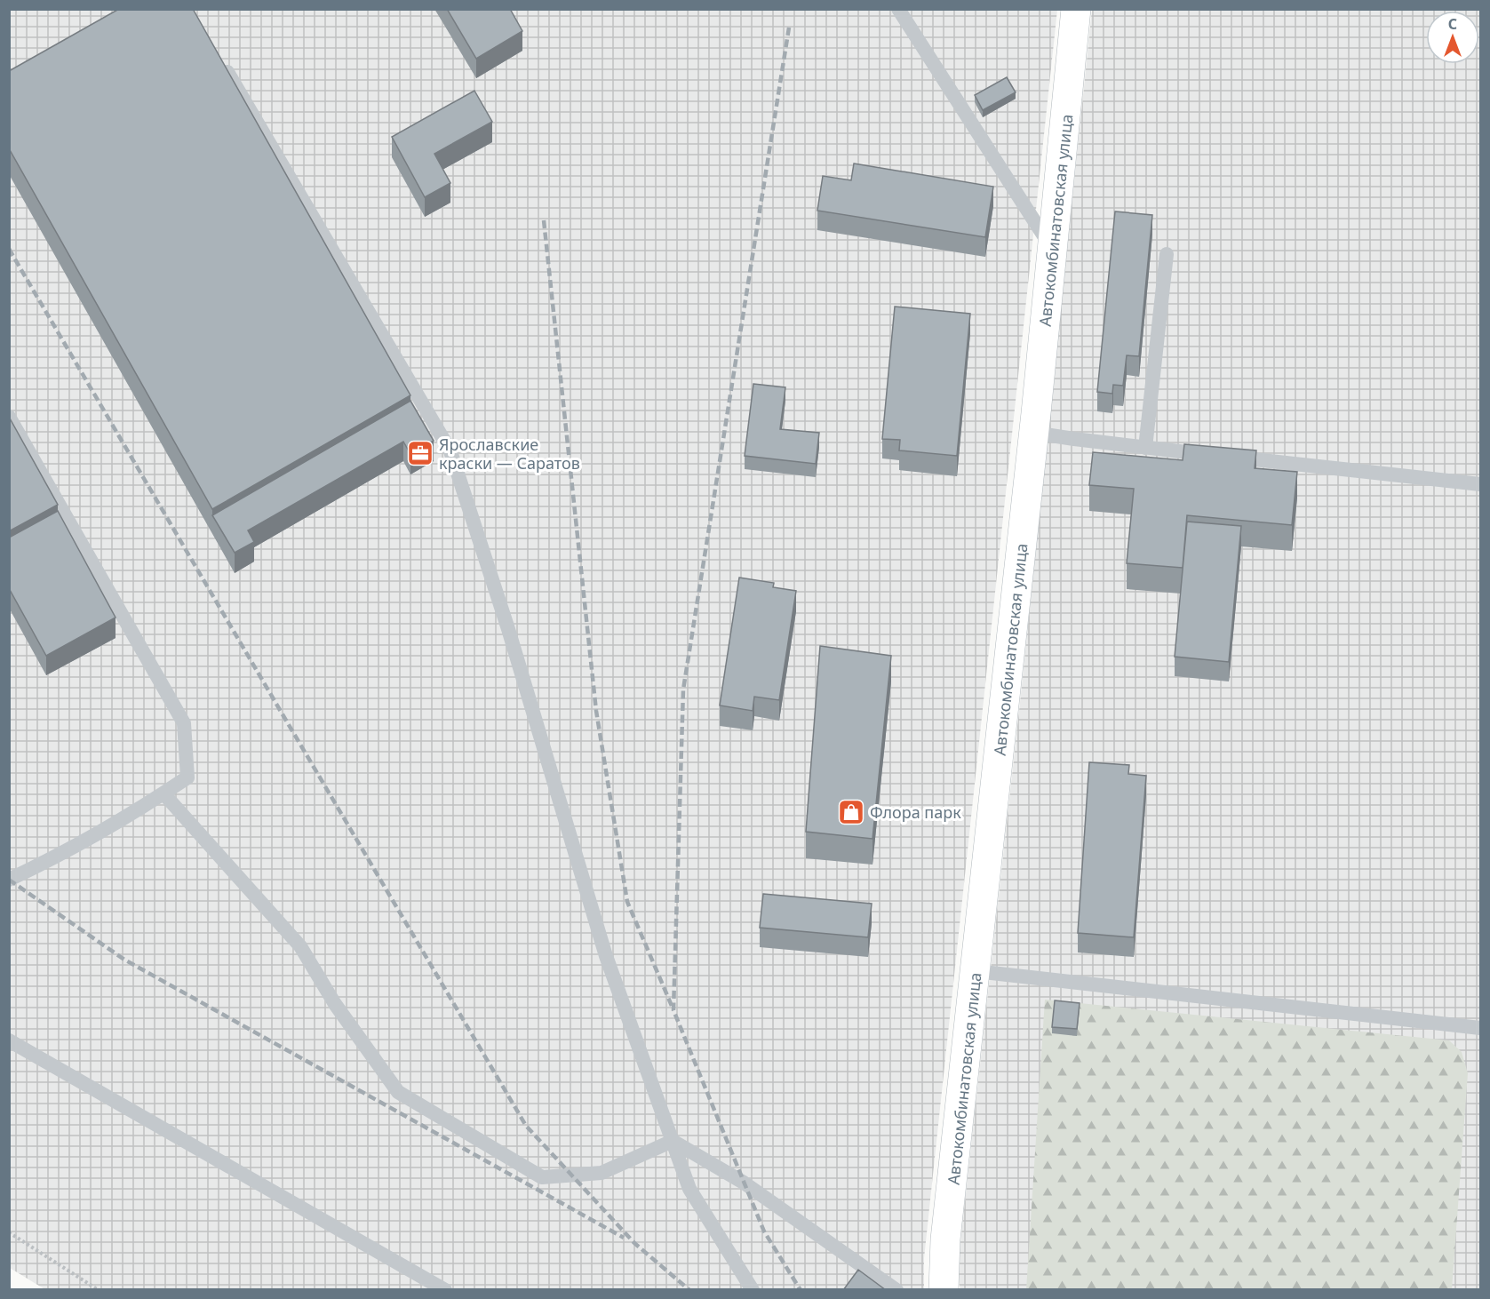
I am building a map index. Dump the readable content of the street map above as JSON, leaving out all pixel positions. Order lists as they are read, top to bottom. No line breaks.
{"streets":{"street":["Автокомбинатовская улица"]},"places":{"office":["Ярославские краски — Саратов"],"shop":["Флора парк"]},"north":"top"}
